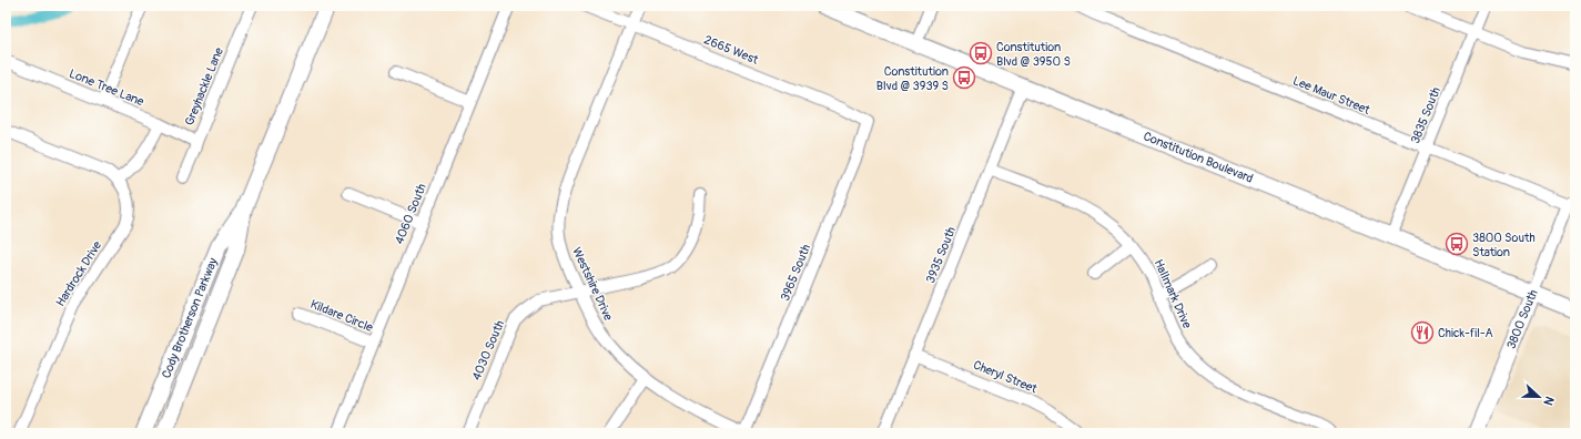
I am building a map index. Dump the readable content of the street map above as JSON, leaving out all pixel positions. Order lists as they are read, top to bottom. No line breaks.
{"streets":{"main road":["Constitution Boulevard","Cody Brotherson Parkway","3800 South"],"street":["2665 West","Greyhackle Lane","Lone Tree Lane","Lee Maur Street","3835 South","4060 South","3935 South","3965 South","Hardrock Drive","Westshire Drive","Hallmark Drive","Kildare Circle","4030 South","Cheryl Street"]},"crossings":[["2665 West","3965 South"],["2665 West","Westshire Drive"],["Greyhackle Lane","Lone Tree Lane"],["Lee Maur Street","3835 South"],["Lee Maur Street","3800 South"],["3835 South","Constitution Boulevard"],["Constitution Boulevard","3935 South"],["Constitution Boulevard","3800 South"],["4060 South","Kildare Circle"],["3935 South","Hallmark Drive"],["3935 South","Cheryl Street"],["3965 South","Westshire Drive"],["Westshire Drive","4030 South"]],"places":{"bus stop":["Constitution Blvd @ 3950 S","Constitution Blvd @ 3939 S","3800 South Station"],"restaurant":["Chick-fil-A"]},"north":"right"}
